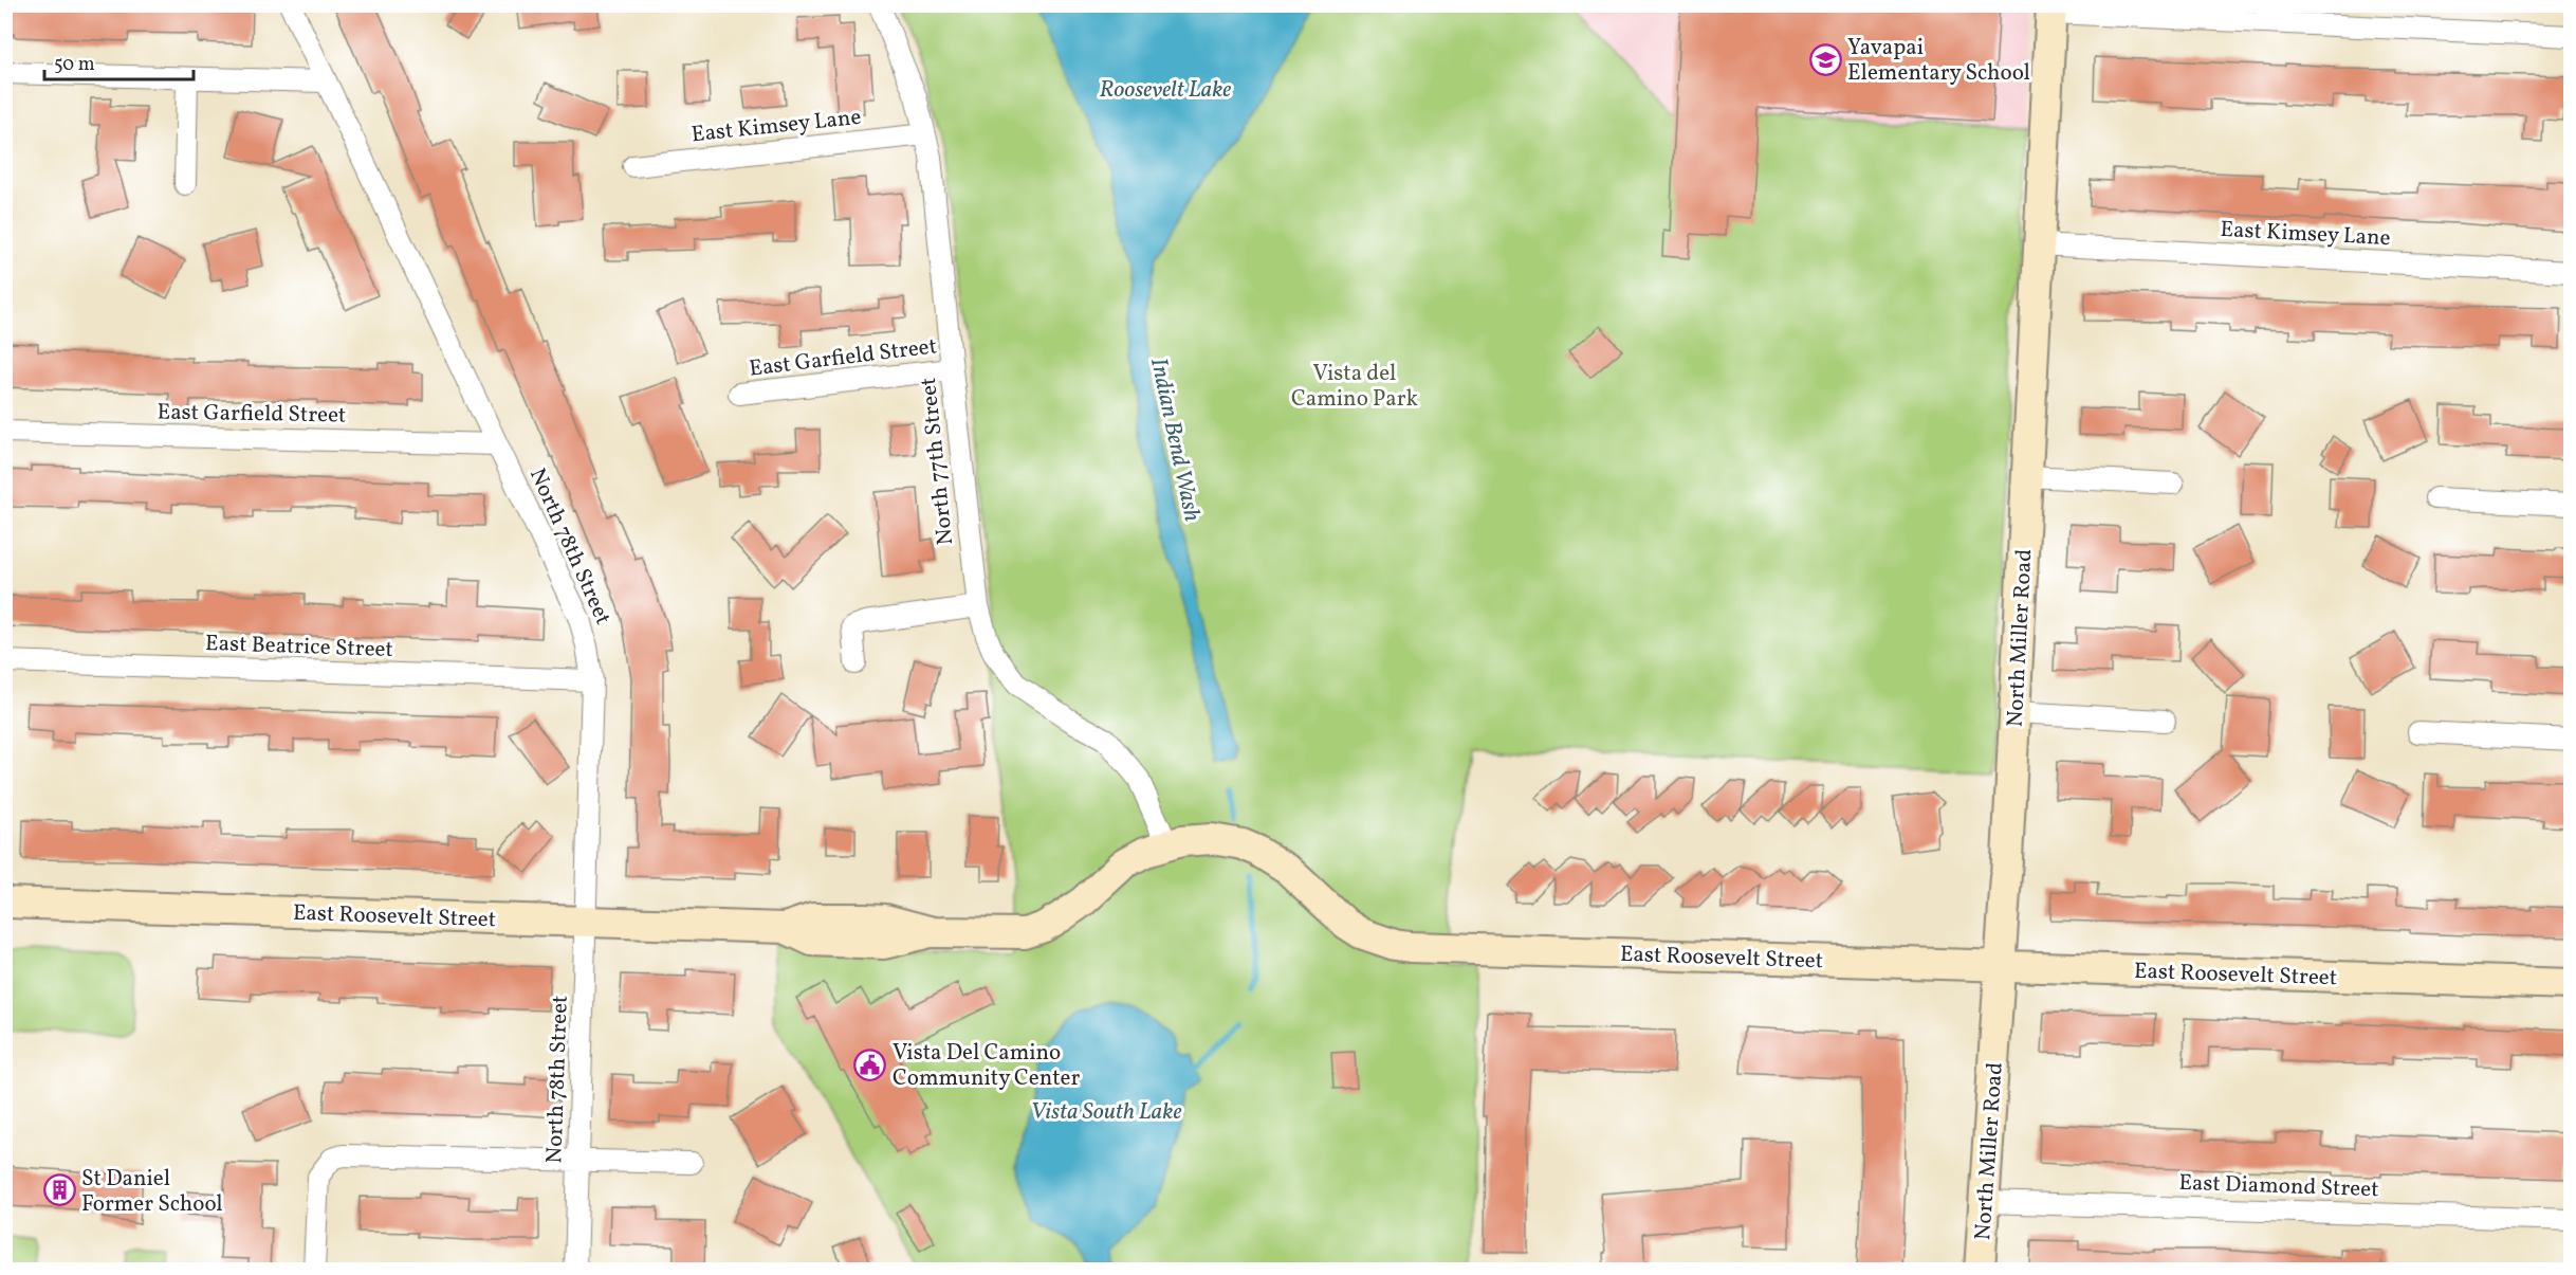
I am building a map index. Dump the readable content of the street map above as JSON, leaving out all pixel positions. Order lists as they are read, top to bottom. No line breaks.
{"streets":{"street":["East Kimsey Lane","East Garfield Street","North 77th Street","North 78th Street","North Miller Road","East Beatrice Street","East Roosevelt Street","East Diamond Street"]},"crossings":[["East Kimsey Lane","North 77th Street"],["East Kimsey Lane","North Miller Road"],["East Garfield Street","North 77th Street"],["East Garfield Street","North 78th Street"],["North 77th Street","East Roosevelt Street"],["North 78th Street","East Beatrice Street"],["North 78th Street","East Roosevelt Street"],["North Miller Road","East Roosevelt Street"],["North Miller Road","East Diamond Street"]],"water":["Roosevelt Lake","Indian Bend Wash","Vista South Lake"],"parks":["Vista del Camino Park"],"places":{"school or university":["Yavapai Elementary School"],"public building":["Vista Del Camino Community Center"],"building":["St Daniel Former School"]},"scale_bar":"50 m"}
